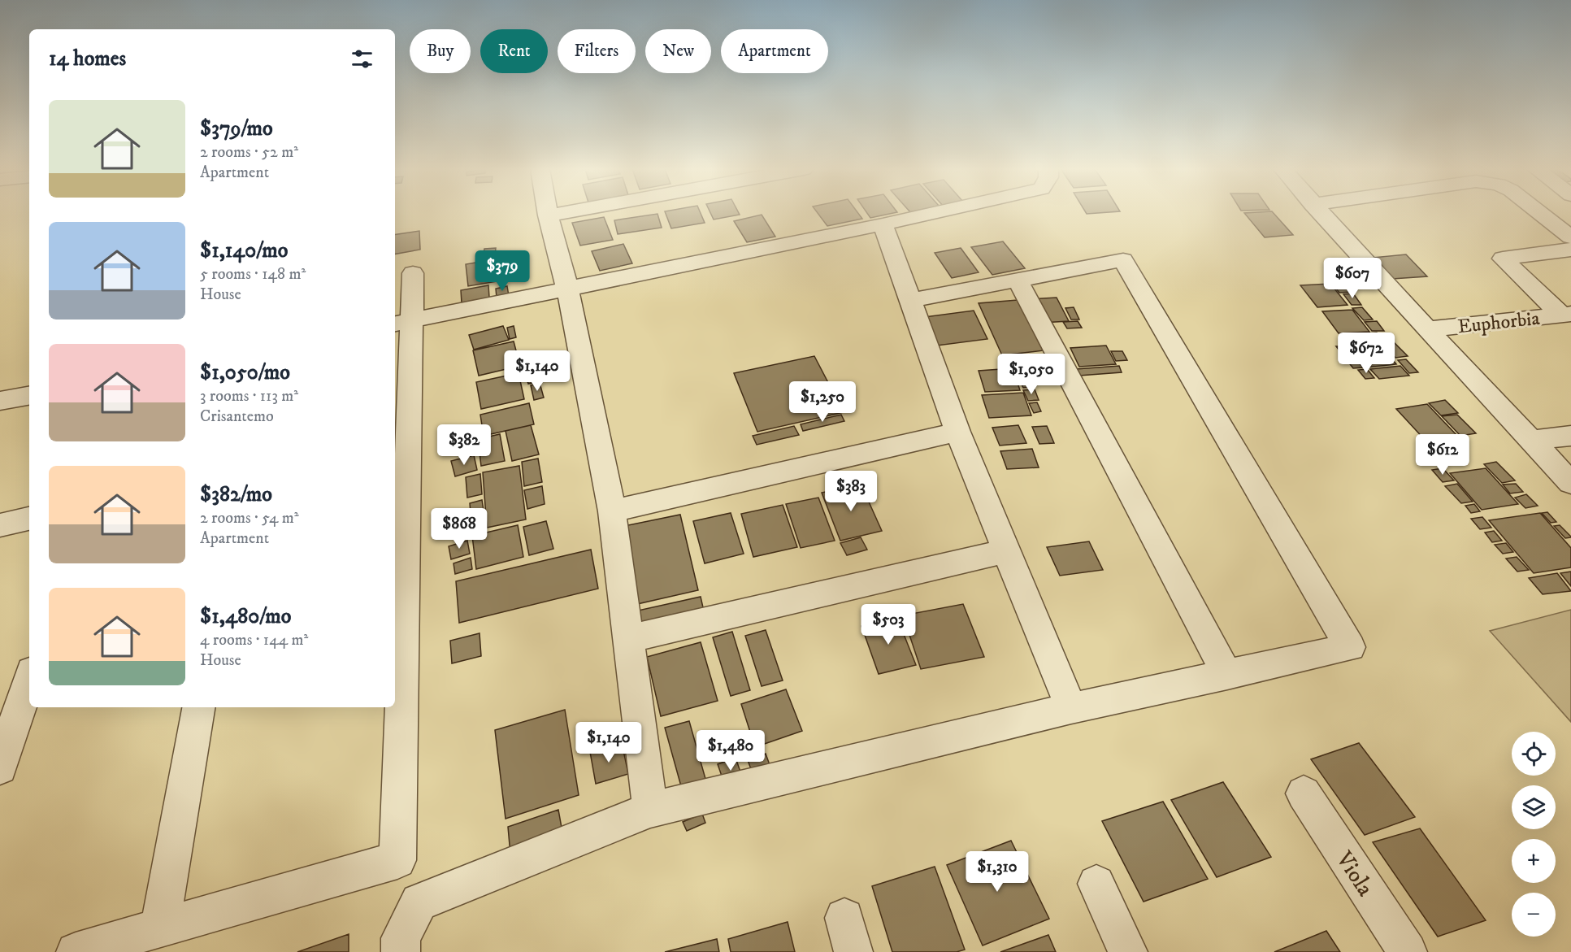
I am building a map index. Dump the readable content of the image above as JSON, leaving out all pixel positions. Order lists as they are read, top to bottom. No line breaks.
{"streets":{"street":["Euphorbia","Viola"]},"page":{"chip":["Buy","Rent","Filters","New","Apartment"],"heading":"14 homes","list":[{"name":"$379/mo","note":"2 rooms · 52 m² · Apartment"},{"name":"$1,140/mo","note":"5 rooms · 148 m² · House"},{"name":"$1,050/mo","note":"3 rooms · 113 m² · Crisantemo"},{"name":"$382/mo","note":"2 rooms · 54 m² · Apartment"},{"name":"$1,480/mo","note":"4 rooms · 144 m² · House"}],"price":["$379","$607","$672","$1,140","$1,050","$1,250","$382","$612","$383","$868","$503","$1,140","$1,480","$1,310"],"map_buttons":["+","−"]}}
